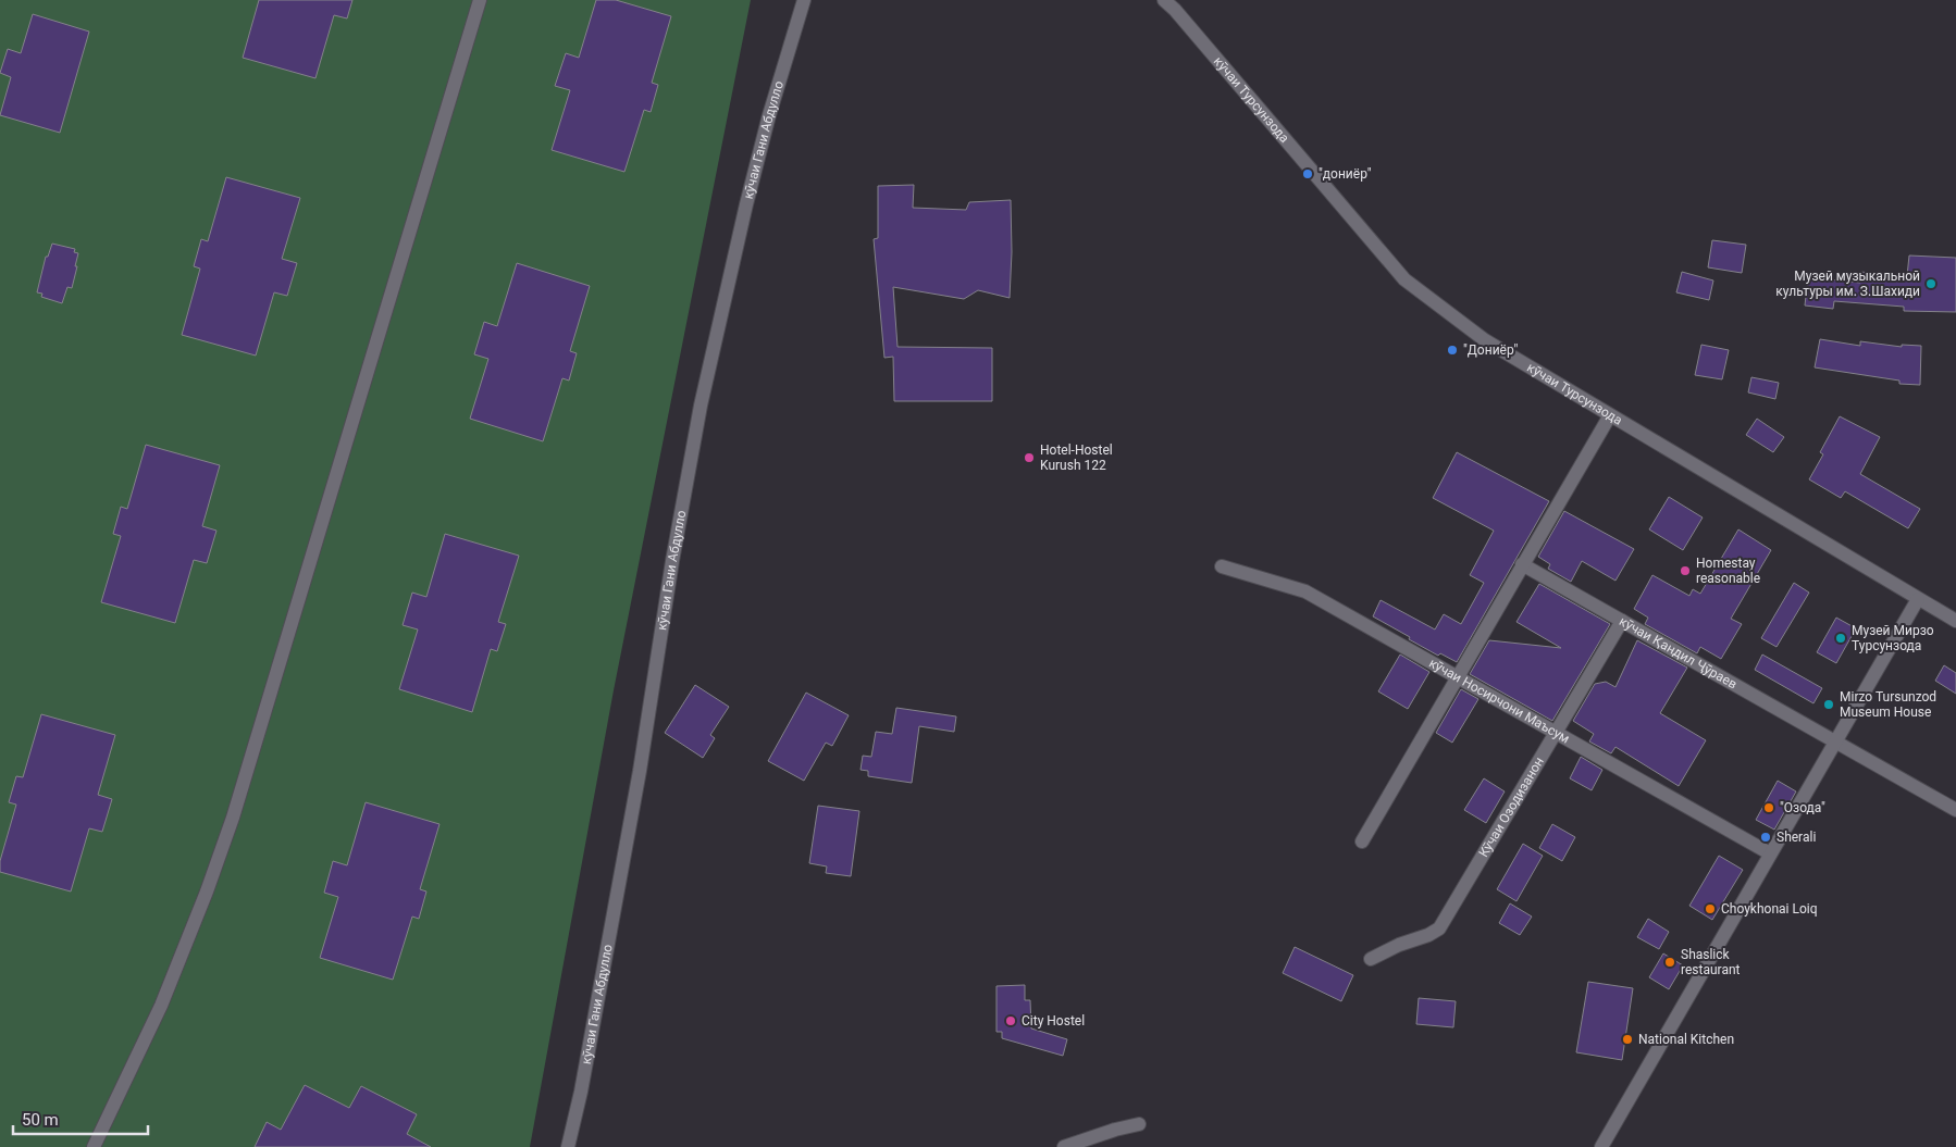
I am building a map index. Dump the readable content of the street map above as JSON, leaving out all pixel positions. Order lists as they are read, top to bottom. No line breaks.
{"streets":{"street":["кӯчаи Турсунзода","кӯчаи Гани Абдулло","кӯчаи Қандил Ҷӯраев","кӯчаи Носирчони Маъсум","Кӯчаи Озодизанон"]},"crossings":[["кӯчаи Қандил Ҷӯраев","Кӯчаи Озодизанон"],["кӯчаи Носирчони Маъсум","Кӯчаи Озодизанон"]],"places":["\"дониёр\"","Музей музыкальной культуры им. З.Шахиди","\"Дониёр\"","Hotel-Hostel Kurush 122","Homestay reasonable","Музей Мирзо Турсунзода","Mirzo Tursunzod Museum House","\"Озода\"","Sherali","Choykhonai Loiq","Shaslick restaurant","City Hostel","National Kitchen"],"scale_bar":"50 m"}
